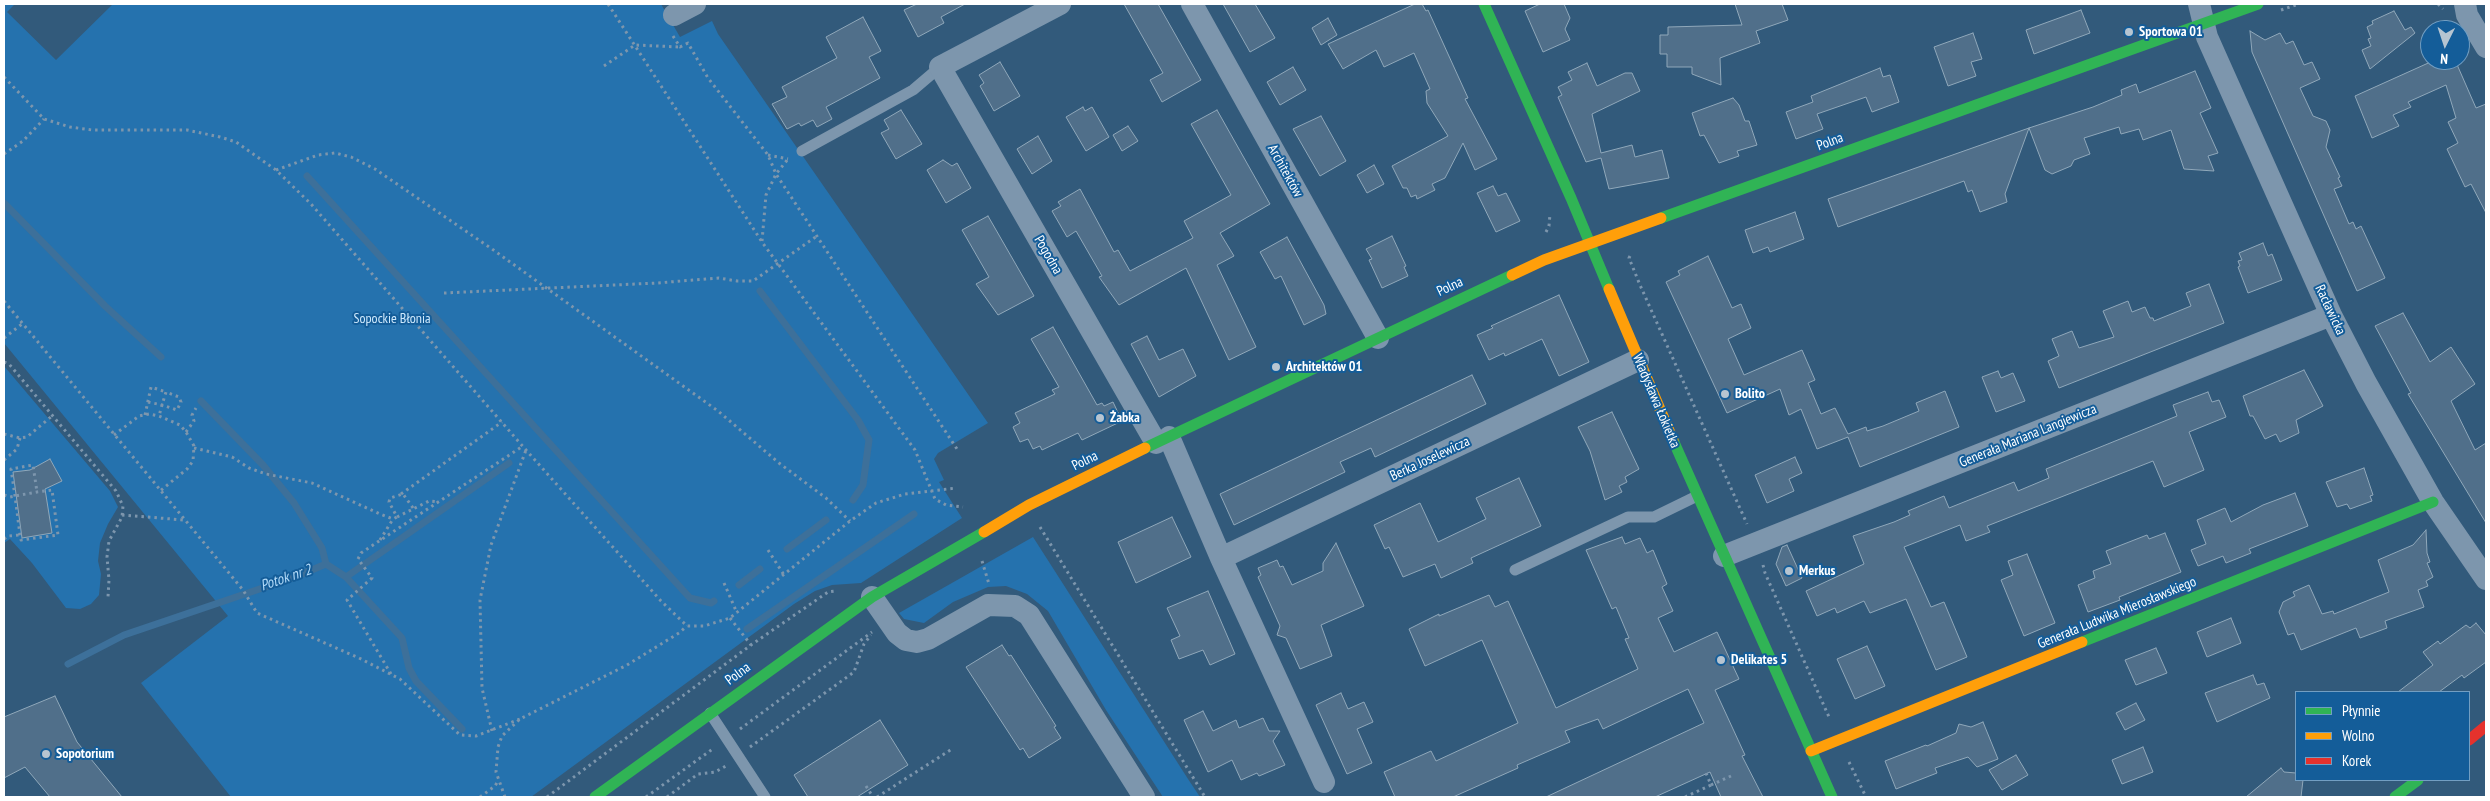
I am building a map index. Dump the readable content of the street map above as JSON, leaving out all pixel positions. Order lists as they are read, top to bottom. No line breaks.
{"streets":{"street":["Polna","Architektów","Pogodna","Racławicka","Władysława Łokietka","Generała Mariana Langiewicza","Berka Joselewicza","Generała Ludwika Mierosławskiego"]},"crossings":[["Polna","Architektów"],["Polna","Pogodna"],["Polna","Racławicka"],["Polna","Władysława Łokietka"],["Racławicka","Generała Mariana Langiewicza"],["Racławicka","Generała Ludwika Mierosławskiego"],["Władysława Łokietka","Generała Mariana Langiewicza"],["Władysława Łokietka","Berka Joselewicza"],["Władysława Łokietka","Generała Ludwika Mierosławskiego"]],"water":["Potok nr 2"],"parks":["Sopockie Błonia"],"places":["Sportowa 01","Architektów 01","Bolito","Żabka","Merkus","Delikates 5","Sopotorium"],"legend":["Płynnie","Wolno","Korek"],"north":"bottom"}
